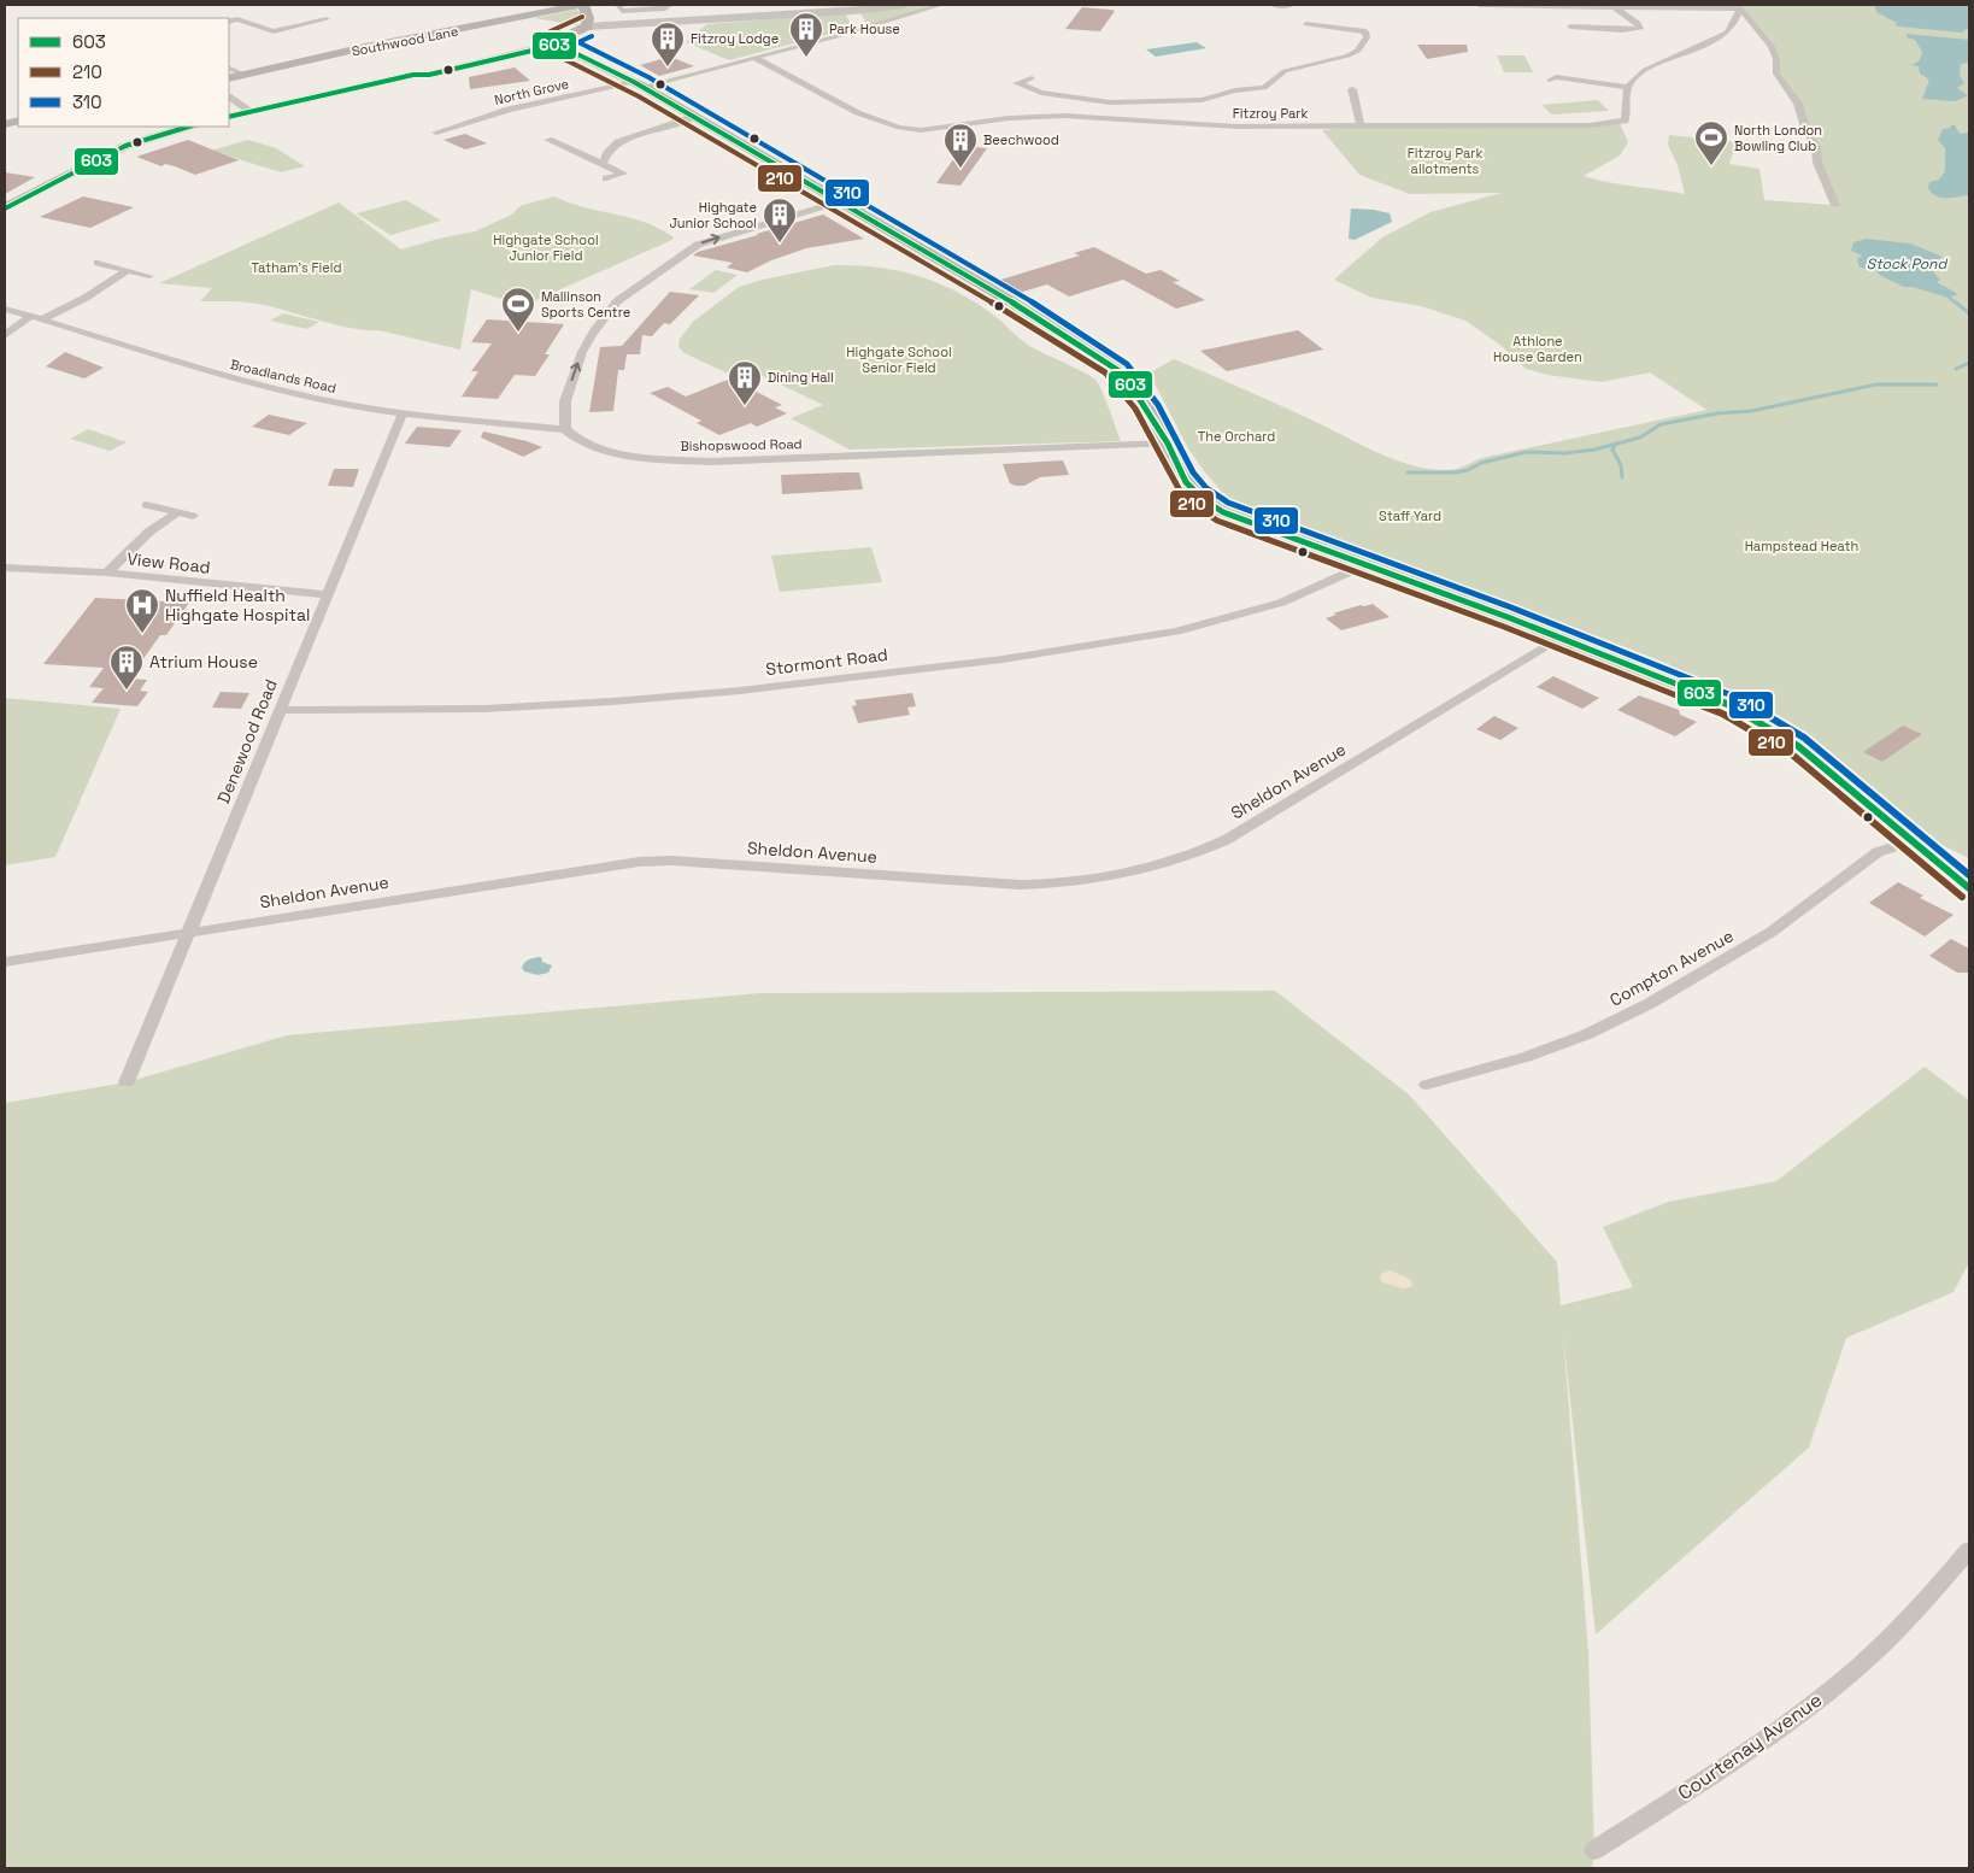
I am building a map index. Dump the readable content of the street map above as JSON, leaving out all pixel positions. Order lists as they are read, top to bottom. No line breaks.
{"streets":{"main road":["Southwood Lane"],"street":["North Grove","Fitzroy Park","Broadlands Road","Bishopswood Road","View Road","Stormont Road","Denewood Road","Sheldon Avenue","Compton Avenue","Courtenay Avenue"]},"crossings":[["North Grove","Fitzroy Park"],["Broadlands Road","Bishopswood Road"],["Broadlands Road","Denewood Road"],["View Road","Denewood Road"],["Stormont Road","Denewood Road"],["Denewood Road","Sheldon Avenue"]],"water":["Stock Pond"],"parks":["Fitzroy Park allotments","Highgate School Junior Field","Tatham's Field","Athlone House Garden","Highgate School Senior Field","The Orchard","Staff Yard","Hampstead Heath"],"places":{"building":["Park House","Fitzroy Lodge","Beechwood","Highgate Junior School","Dining Hall","Atrium House"],"sports":["North London Bowling Club","Mallinson Sports Centre"],"hospital":["Nuffield Health Highgate Hospital"]},"lines":["transit line 210","transit line 310","transit line 603"],"legend":["603","210","310"]}
